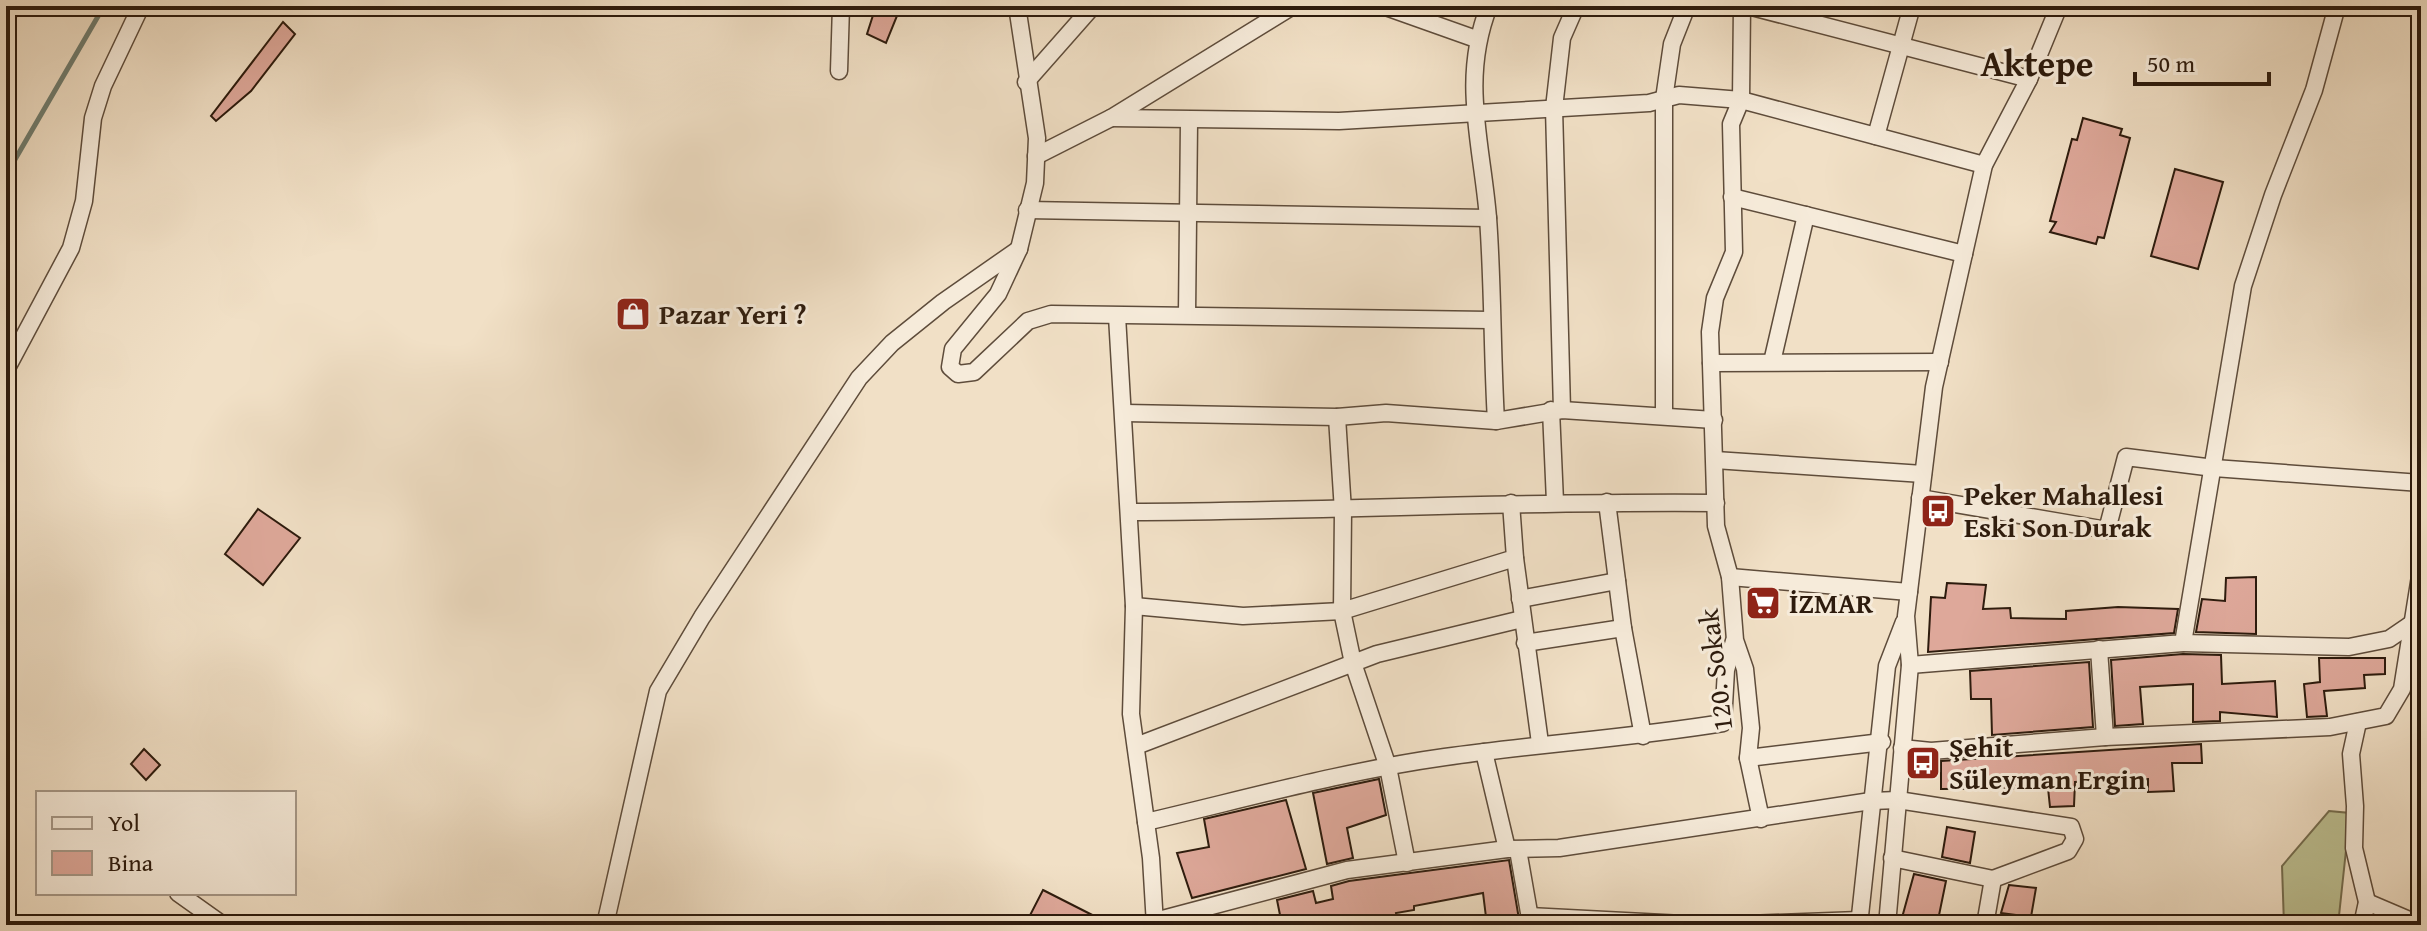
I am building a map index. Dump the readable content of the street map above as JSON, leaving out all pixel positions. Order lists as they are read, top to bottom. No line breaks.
{"streets":{"street":["120. Sokak"]},"districts":["Aktepe"],"places":{"shop":["Pazar Yeri ?"],"bus stop":["Peker Mahallesi Eski Son Durak","Şehit Süleyman Ergin"],"supermarket":["İZMAR"]},"legend":["Yol","Bina"],"scale_bar":"50 m"}
